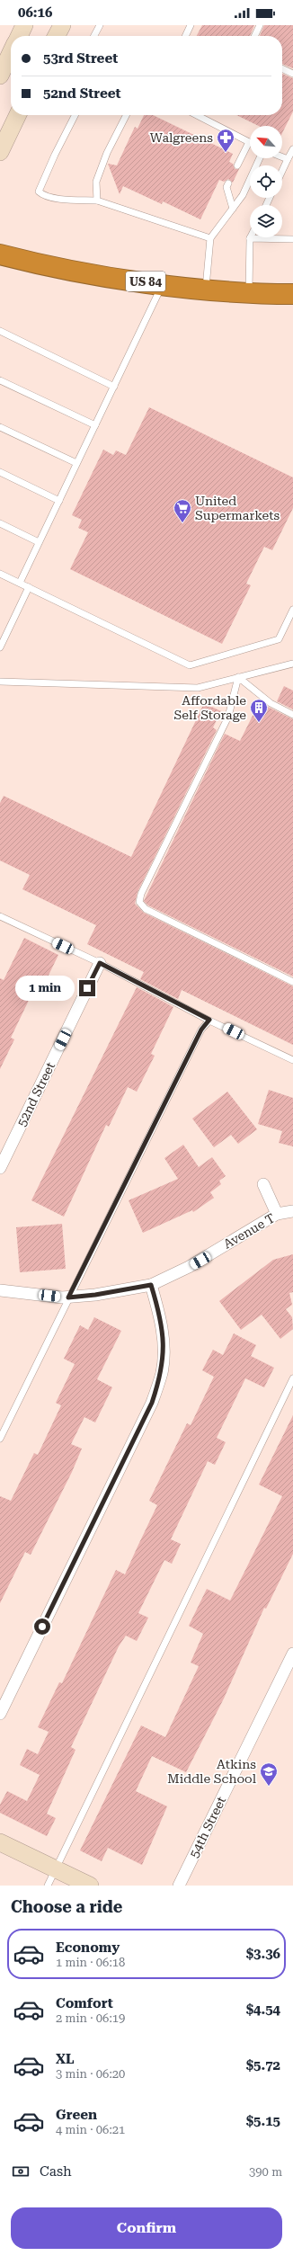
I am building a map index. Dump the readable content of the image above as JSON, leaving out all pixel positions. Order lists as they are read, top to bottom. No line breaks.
{"streets":{"highway":["US 84"],"street":["52nd Street","Avenue T","54th Street"]},"places":{"pharmacy":["Walgreens"],"supermarket":["United Supermarkets"],"building":["Affordable Self Storage"],"school or university":["Atkins Middle School"]},"north":"top left","page":{"status":"06:16","banner":["53rd Street","52nd Street"],"bubble":"1 min","heading":"Choose a ride","list":[{"name":"Economy","note":"1 min · 06:18","value":"$3.36"},{"name":"Comfort","note":"2 min · 06:19","value":"$4.54"},{"name":"XL","note":"3 min · 06:20","value":"$5.72"},{"name":"Green","note":"4 min · 06:21","value":"$5.15"}],"pay":["Cash","390 m"],"buttons":"Confirm"}}
